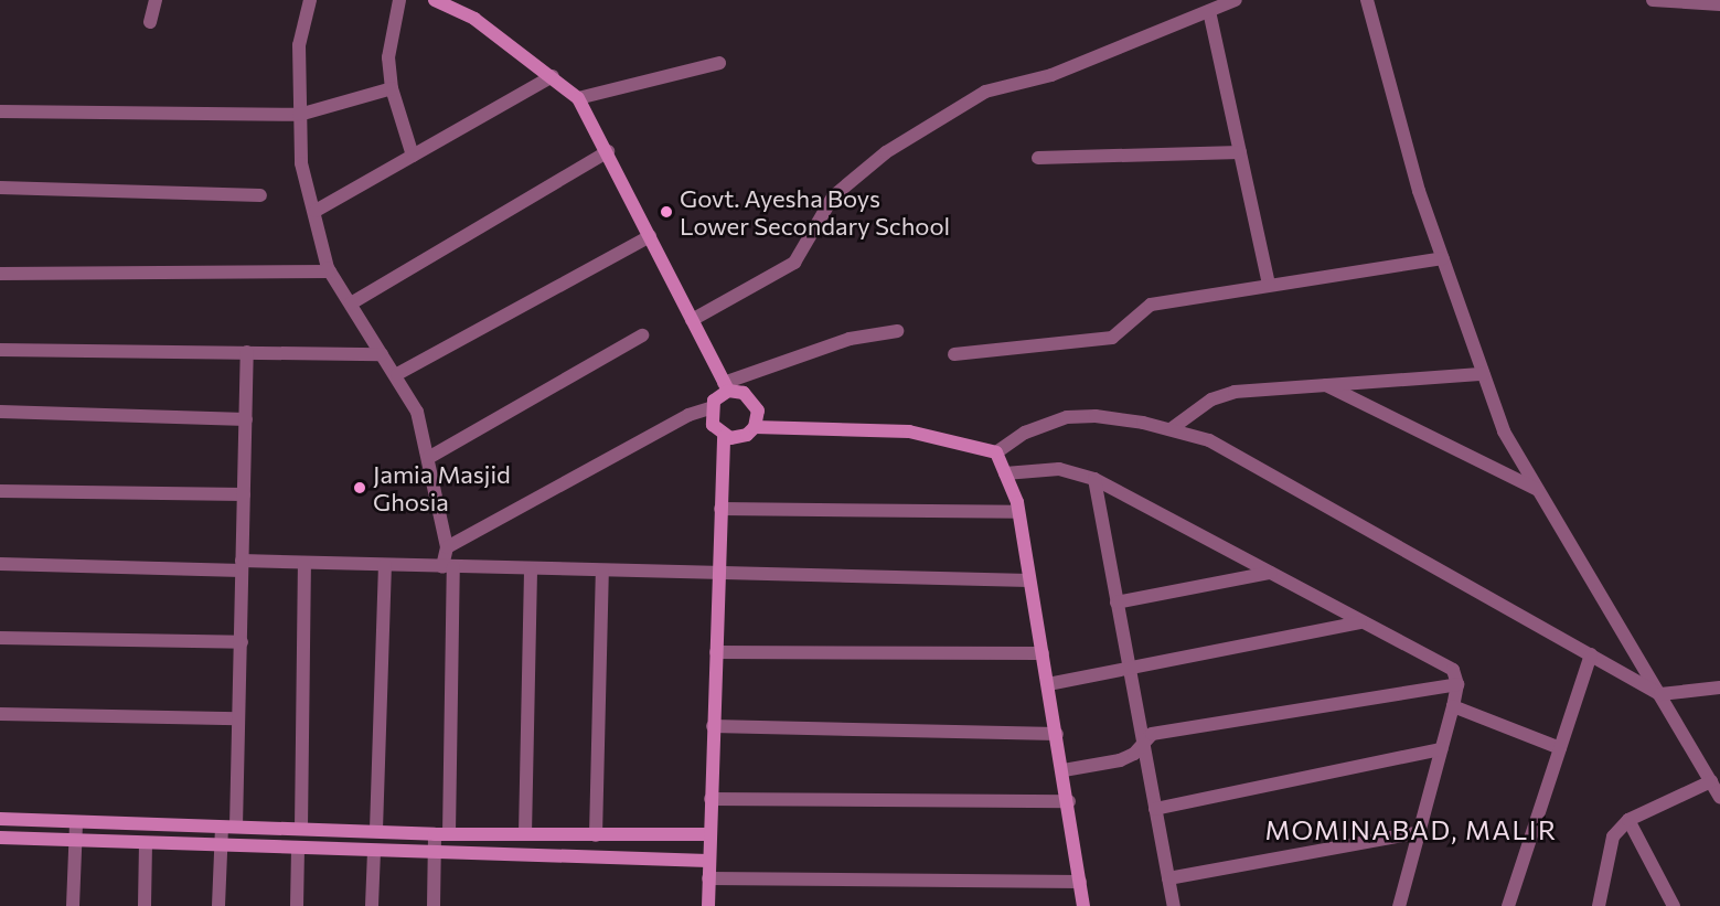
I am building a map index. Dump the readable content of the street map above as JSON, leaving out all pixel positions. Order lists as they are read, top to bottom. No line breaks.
{"districts":["MOMINABAD, MALIR"],"places":["Govt. Ayesha Boys Lower Secondary School","Jamia Masjid Ghosia"]}
